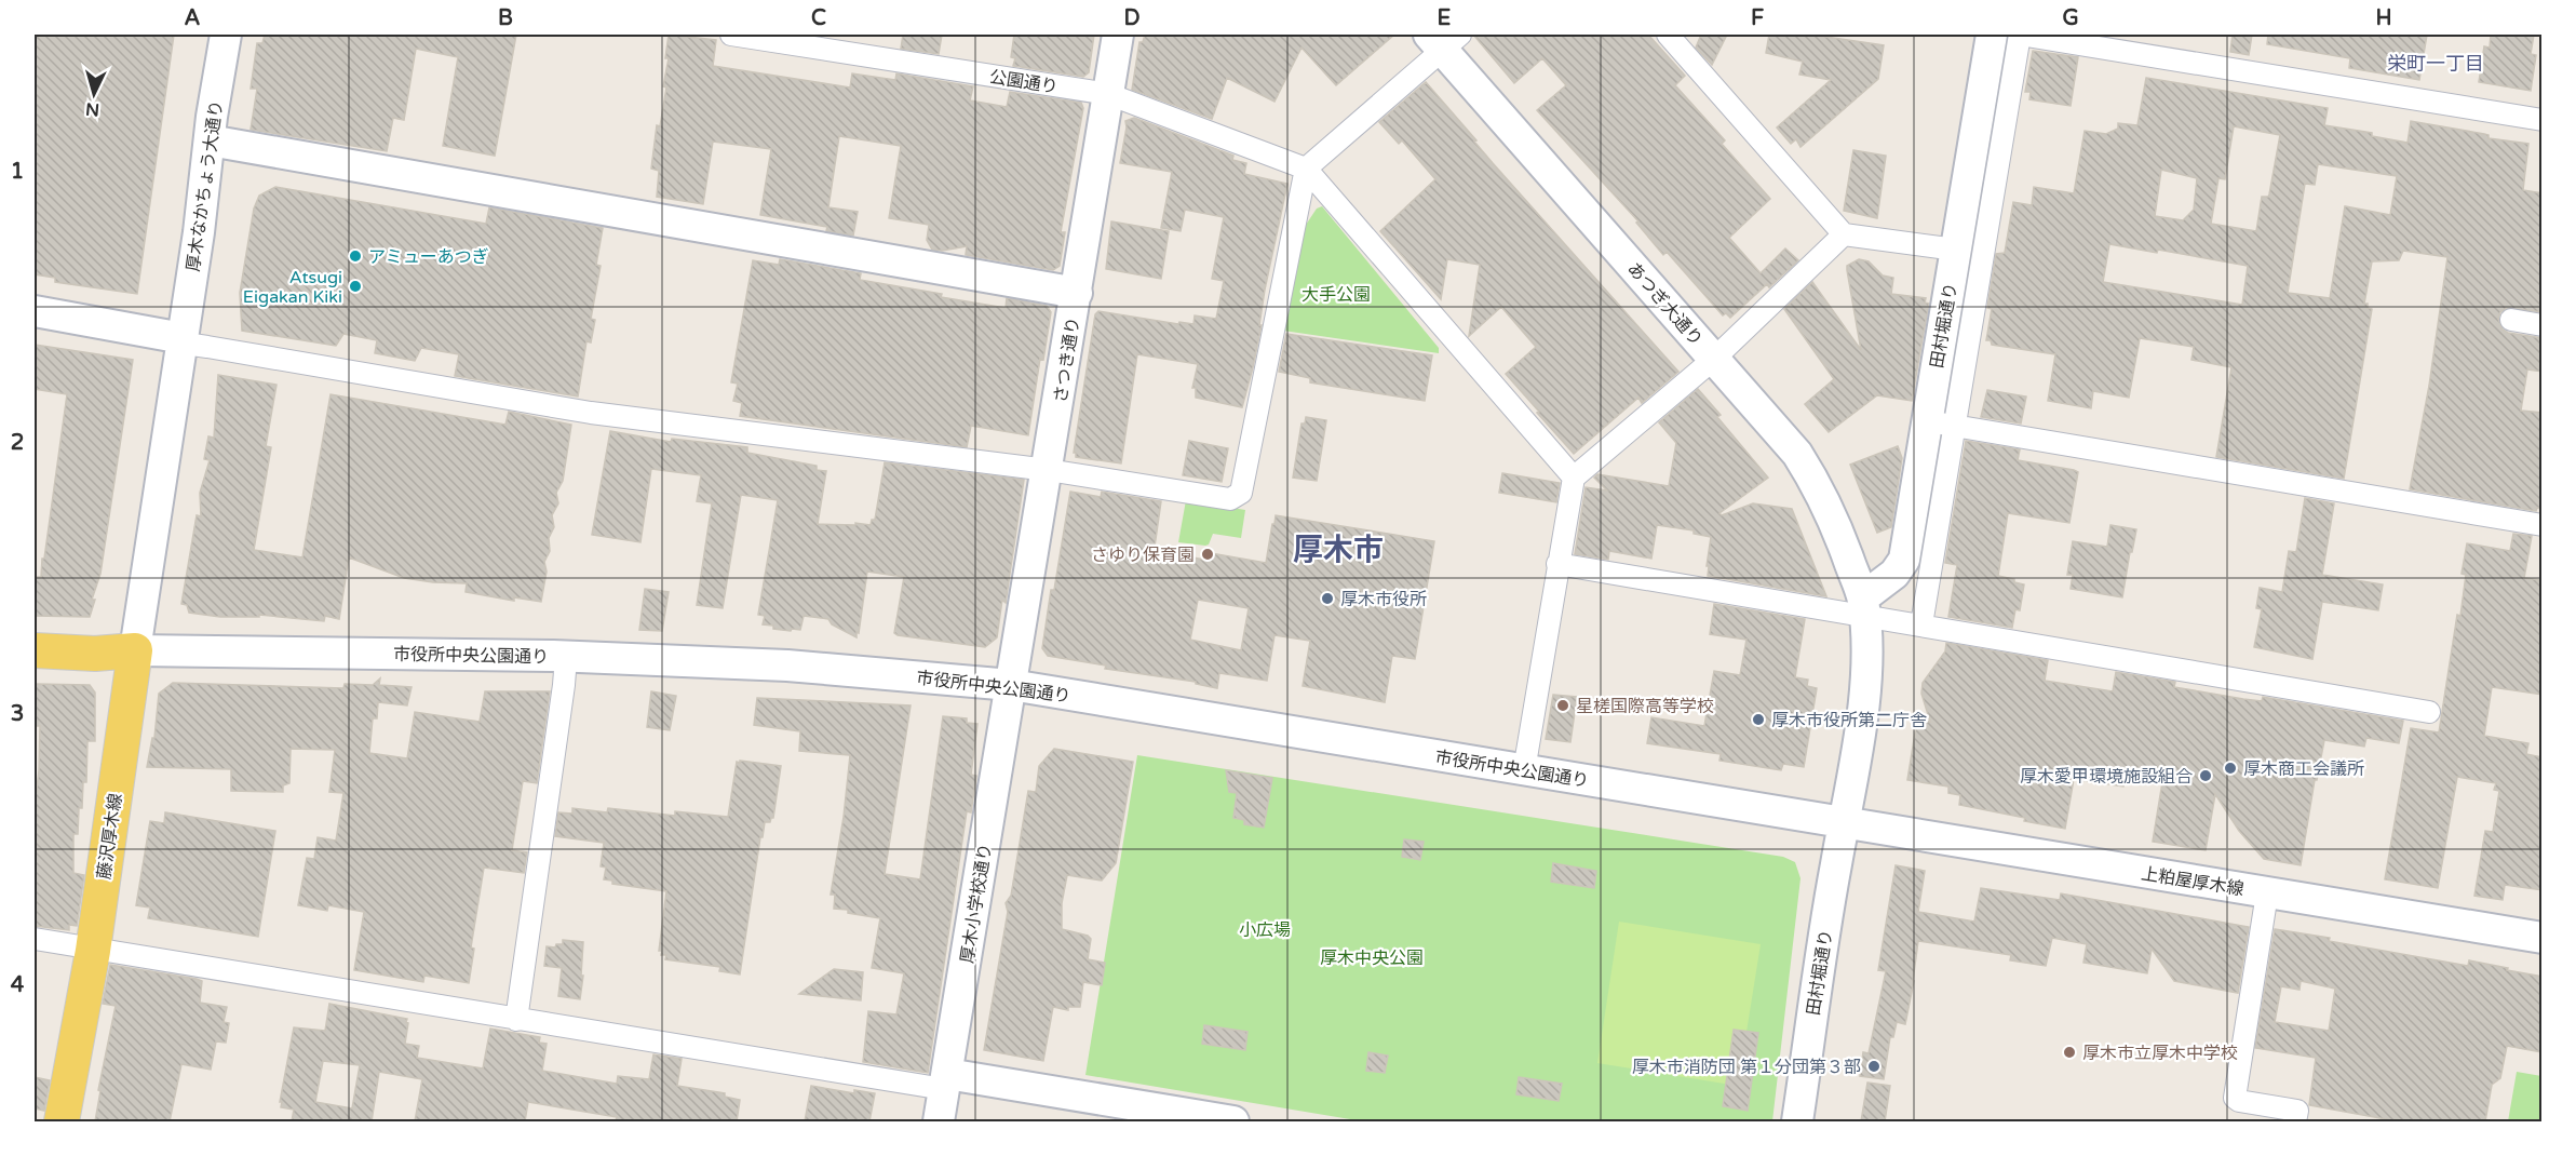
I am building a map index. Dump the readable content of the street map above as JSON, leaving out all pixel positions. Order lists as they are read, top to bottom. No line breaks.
{"streets":{"main road":["藤沢厚木線"],"street":["公園通り","厚木なかちょう大通り","あつぎ大通り","田村堀通り","さつき通り","市役所中央公園通り","上粕屋厚木線","厚木小学校通り"]},"crossings":[["公園通り","さつき通り"],["厚木なかちょう大通り","市役所中央公園通り"],["厚木なかちょう大通り","藤沢厚木線"],["あつぎ大通り","田村堀通り"],["あつぎ大通り","市役所中央公園通り"],["あつぎ大通り","上粕屋厚木線"],["田村堀通り","市役所中央公園通り"],["田村堀通り","上粕屋厚木線"],["さつき通り","市役所中央公園通り"],["さつき通り","厚木小学校通り"],["市役所中央公園通り","藤沢厚木線"],["市役所中央公園通り","上粕屋厚木線"],["市役所中央公園通り","厚木小学校通り"]],"districts":["栄町一丁目","厚木市"],"parks":["大手公園","小広場","厚木中央公園"],"places":["アミューあつぎ","Atsugi Eigakan Kiki","さゆり保育園","厚木市役所","星槎国際高等学校","厚木市役所第二庁舎","厚木商工会議所","厚木愛甲環境施設組合","厚木市立厚木中学校","厚木市消防団 第１分団第３部"],"north":"bottom","grid":{"columns":["A","B","C","D","E","F","G","H"],"rows":["1","2","3","4"]}}
